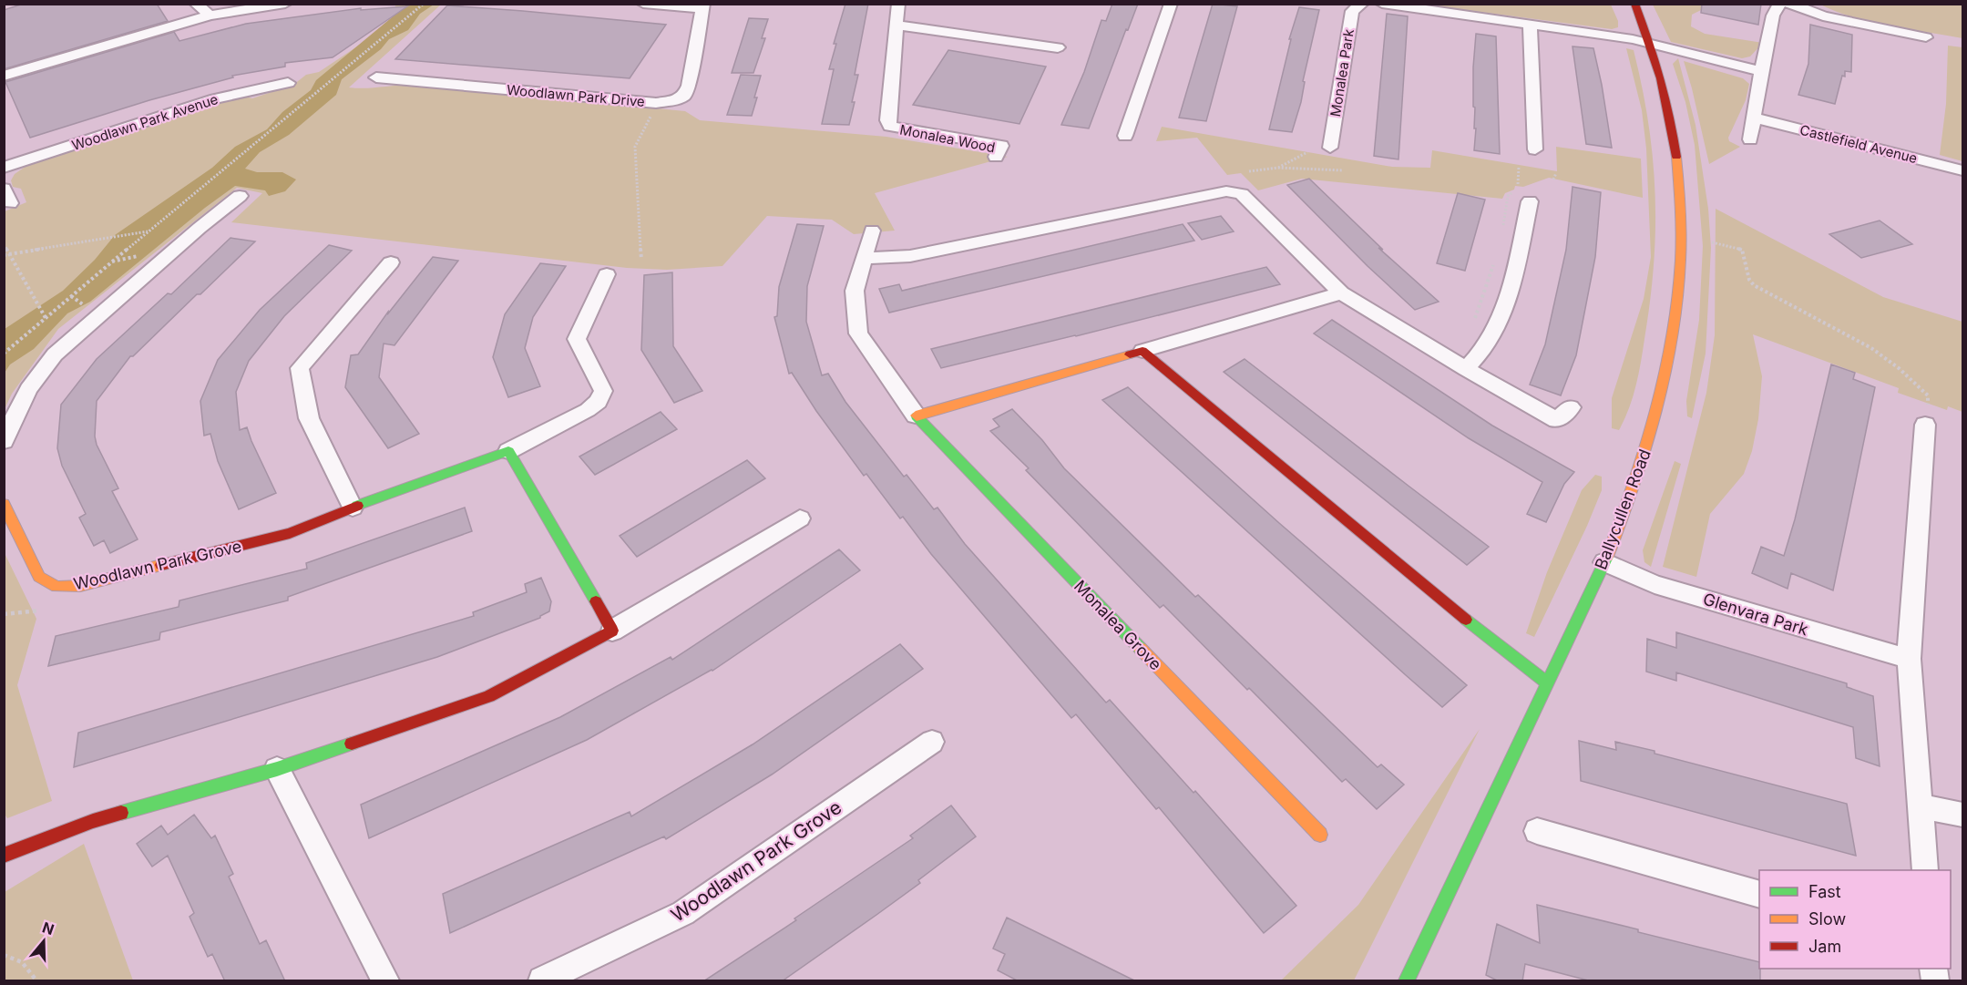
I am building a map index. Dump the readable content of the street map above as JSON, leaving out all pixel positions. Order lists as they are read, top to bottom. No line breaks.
{"streets":{"street":["Monalea Park","Woodlawn Park Drive","Woodlawn Park Avenue","Monalea Wood","Castlefield Avenue","Ballycullen Road","Woodlawn Park Grove","Glenvara Park","Monalea Grove"]},"crossings":[["Ballycullen Road","Glenvara Park"]],"legend":["Fast","Slow","Jam"],"north":"top"}
